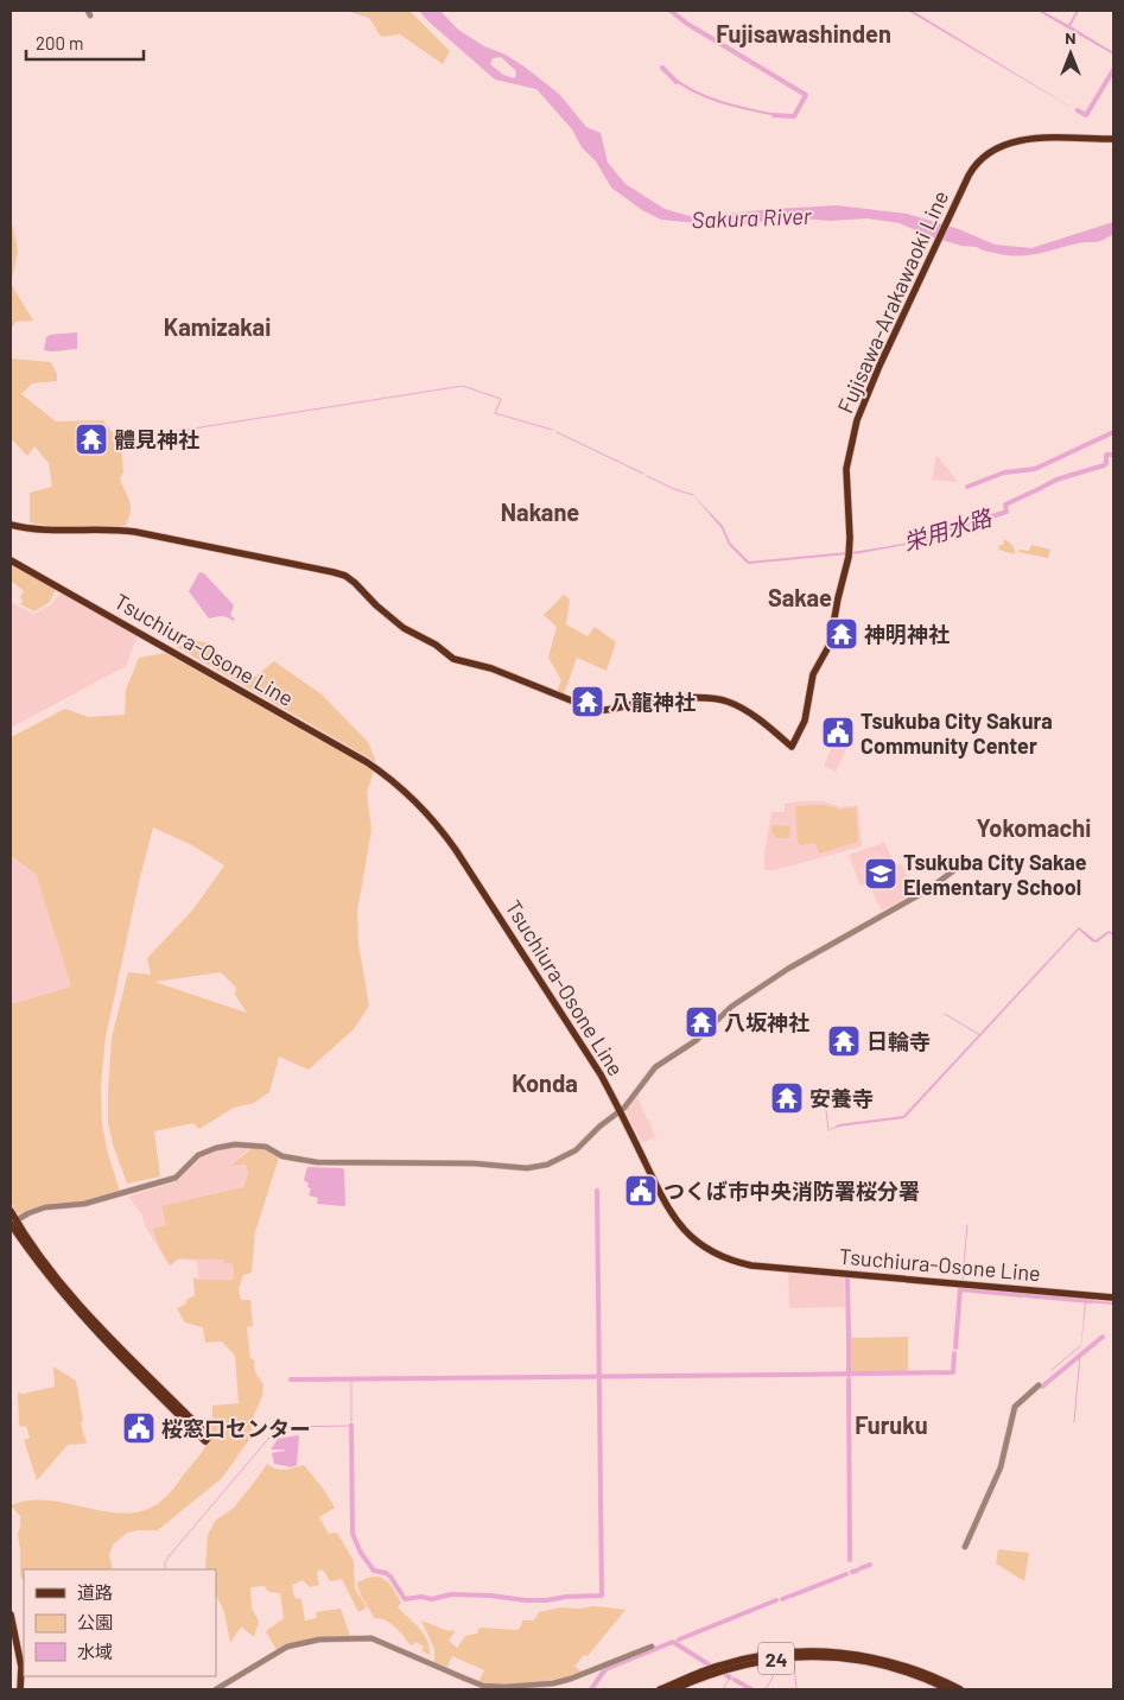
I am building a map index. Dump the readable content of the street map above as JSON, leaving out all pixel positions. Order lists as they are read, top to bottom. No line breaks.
{"streets":{"main road":["Fujisawa-Arakawaoki Line","Tsuchiura-Osone Line","24"]},"districts":["Fujisawashinden","Kamizakai","Nakane","Sakae","Yokomachi","Konda","Furuku"],"water":["Sakura River","栄用水路"],"places":{"temple":["體見神社","神明神社","八龍神社","八坂神社","日輪寺","安養寺"],"public building":["Tsukuba City Sakura Community Center","つくば市中央消防署桜分署","桜窓口センター"],"school or university":["Tsukuba City Sakae Elementary School"]},"legend":["道路","公園","水域"],"scale_bar":"200 m","north":"top"}
